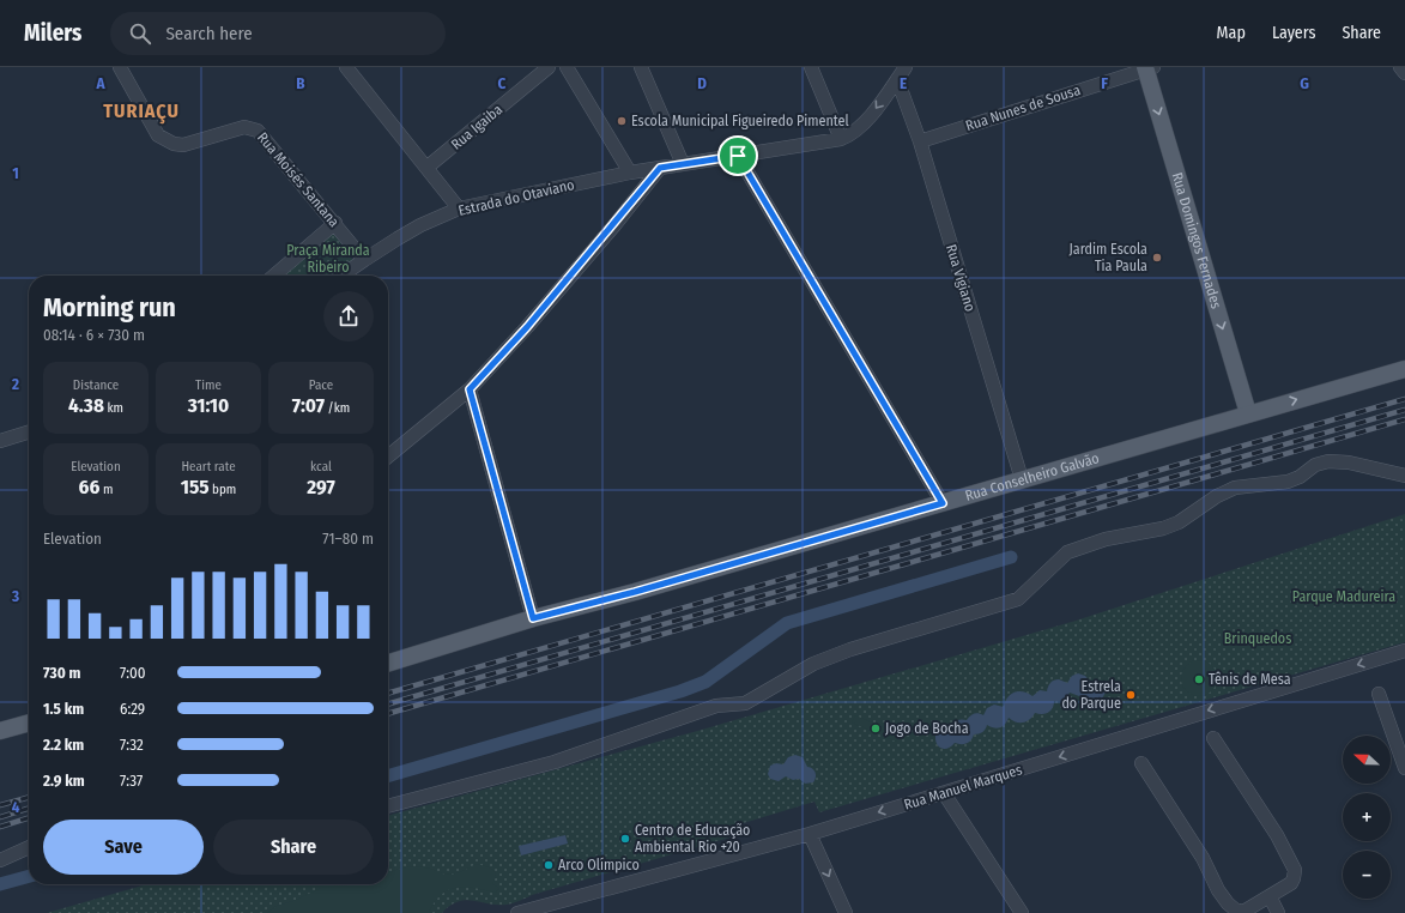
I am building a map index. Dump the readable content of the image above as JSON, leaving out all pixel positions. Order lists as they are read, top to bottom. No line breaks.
{"streets":{"main road":["Rua Domingos Fernades","Rua Conselheiro Galvão"],"street":["Rua Nunes de Sousa","Rua Igaiba","Rua Moisés Santana","Estrada do Otaviano","Rua Vigiano","Rua Manuel Marques"]},"crossings":[["Rua Nunes de Sousa","Rua Domingos Fernades"],["Rua Nunes de Sousa","Rua Vigiano"],["Rua Moisés Santana","Estrada do Otaviano"],["Rua Domingos Fernades","Rua Conselheiro Galvão"],["Rua Vigiano","Rua Conselheiro Galvão"]],"one_way":["Rua Domingos Fernades","Rua Manuel Marques"],"districts":["TURIAÇU"],"parks":["Praça Miranda Ribeiro","Parque Madureira","Brinquedos"],"places":["Escola Municipal Figueiredo Pimentel","Jardim Escola Tia Paula","Tênis de Mesa","Estrela do Parque","Jogo de Bocha","Centro de Educação Ambiental Rio +20","Arco Olímpico"],"north":"left","page":{"header":"Milers","search":"Search here","nav":["Map","Layers","Share"],"heading":["Morning run","08:14 · 6 × 730 m"],"stats":[["Distance","4.38 km"],["Time","31:10"],["Pace","7:07 /km"],["Elevation","66 m"],["Heart rate","155 bpm"],["kcal","297"]],"chart":["Elevation","71–80 m"],"list":[{"name":"730 m","note":"7:00"},{"name":"1.5 km","note":"6:29"},{"name":"2.2 km","note":"7:32"},{"name":"2.9 km","note":"7:37"}],"map_buttons":["+","−"],"buttons":["Save","Share"]},"grid":{"columns":["A","B","C","D","E","F","G"],"rows":["1","2","3","4"]}}
